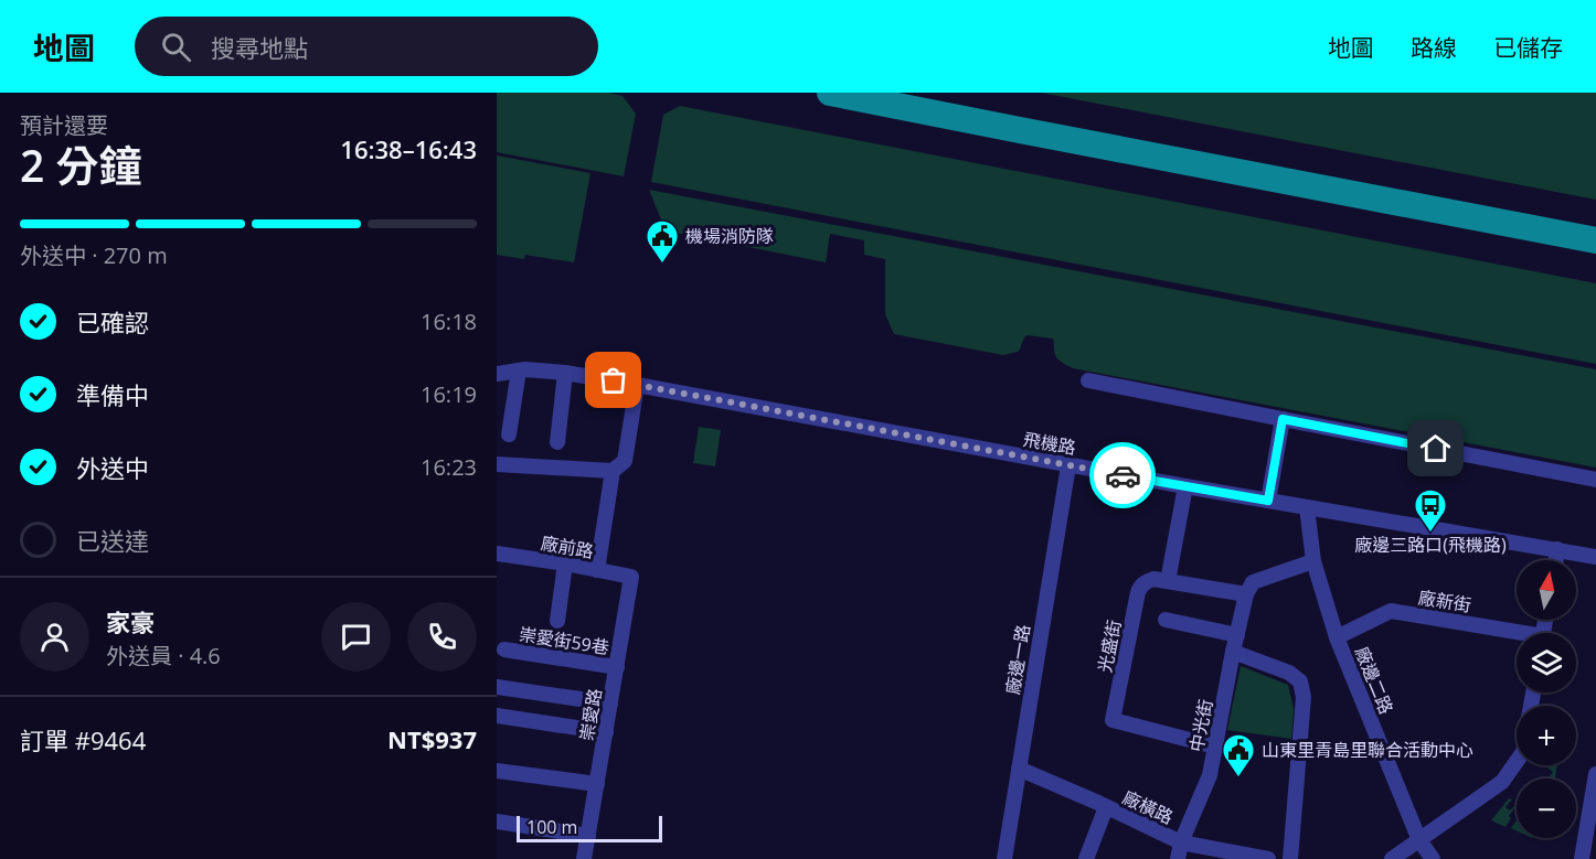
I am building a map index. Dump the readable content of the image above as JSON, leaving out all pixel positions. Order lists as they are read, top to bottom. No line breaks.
{"streets":{"street":["飛機路","廠前路","廠新街","崇愛街59巷","光盛街","廠邊一路","廠邊二路","崇愛路","中光街","廠橫路"]},"crossings":[["飛機路","廠邊一路"],["飛機路","廠邊二路"],["廠前路","崇愛路"],["廠新街","廠邊二路"],["崇愛街59巷","崇愛路"],["光盛街","中光街"],["廠邊一路","廠橫路"],["中光街","廠橫路"]],"places":{"public building":["機場消防隊","山東里青島里聯合活動中心"],"bus stop":["廠邊三路口(飛機路)"]},"scale_bar":"100 m","north":"top","page":{"header":"地圖","search":"搜尋地點","nav":["地圖","路線","已儲存"],"heading":["2 分鐘","預計還要","16:38–16:43"],"panel":["家豪","外送員 · 4.6","訂單 #9464","NT$937"],"bar":"外送中 · 270 m","list":[["已確認","16:18"],["準備中","16:19"],["外送中","16:23"],"已送達"],"map_buttons":["+","−"],"scale":"100 m"}}
